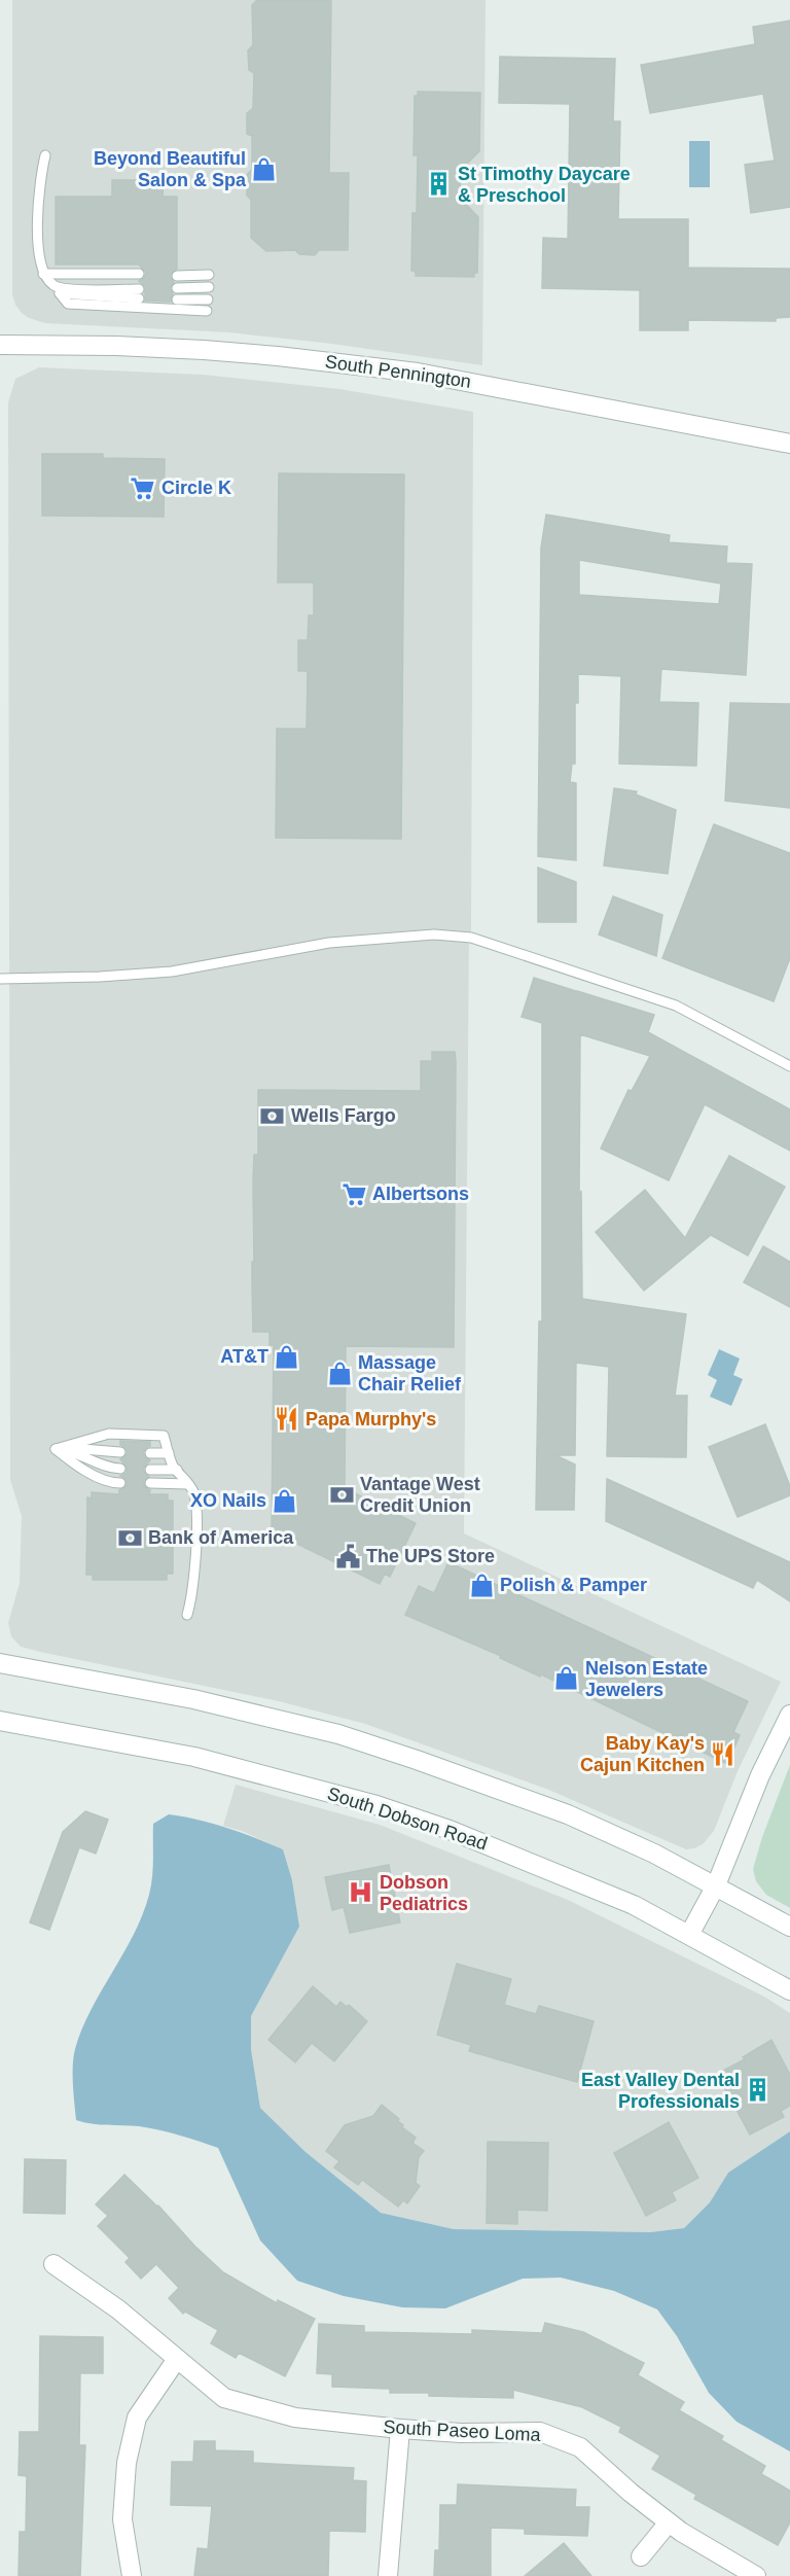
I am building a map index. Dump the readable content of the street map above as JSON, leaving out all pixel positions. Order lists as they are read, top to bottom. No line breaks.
{"streets":{"street":["South Pennington","South Dobson Road","South Paseo Loma"]},"places":{"shop":["Beyond Beautiful Salon & Spa","AT&T","Massage Chair Relief","XO Nails","Polish & Pamper","Nelson Estate Jewelers"],"building":["St Timothy Daycare & Preschool","East Valley Dental Professionals"],"supermarket":["Circle K","Albertsons"],"bank":["Wells Fargo","Vantage West Credit Union","Bank of America"],"restaurant":["Papa Murphy's","Baby Kay's Cajun Kitchen"],"public building":["The UPS Store"],"hospital":["Dobson Pediatrics"]}}
